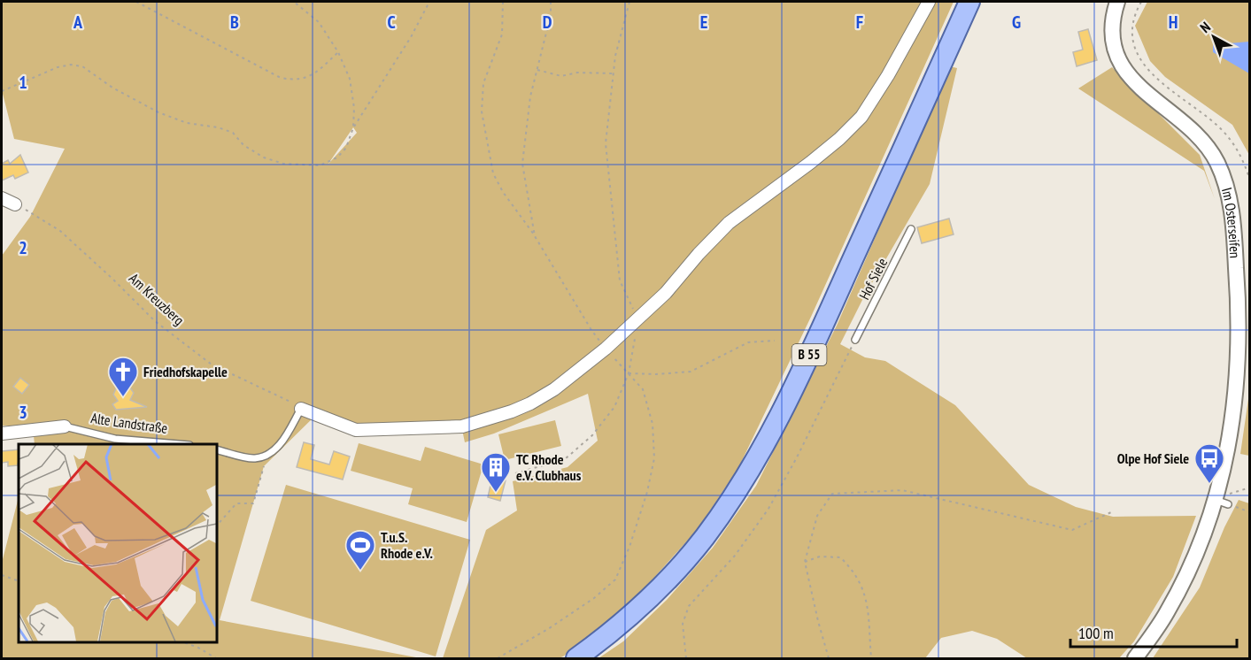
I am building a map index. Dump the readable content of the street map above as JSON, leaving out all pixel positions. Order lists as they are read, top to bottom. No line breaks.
{"streets":{"main road":["B 55"],"street":["Im Osterseifen","Alte Landstraße"],"lane":["Hof Siele"],"path":["Am Kreuzberg"]},"places":{"church":["Friedhofskapelle"],"bus stop":["Olpe Hof Siele"],"building":["TC Rhode e.V. Clubhaus"],"sports":["T.u.S. Rhode e.V."]},"scale_bar":"100 m","north":"top left","grid":{"columns":["A","B","C","D","E","F","G","H"],"rows":["1","2","3"]}}
